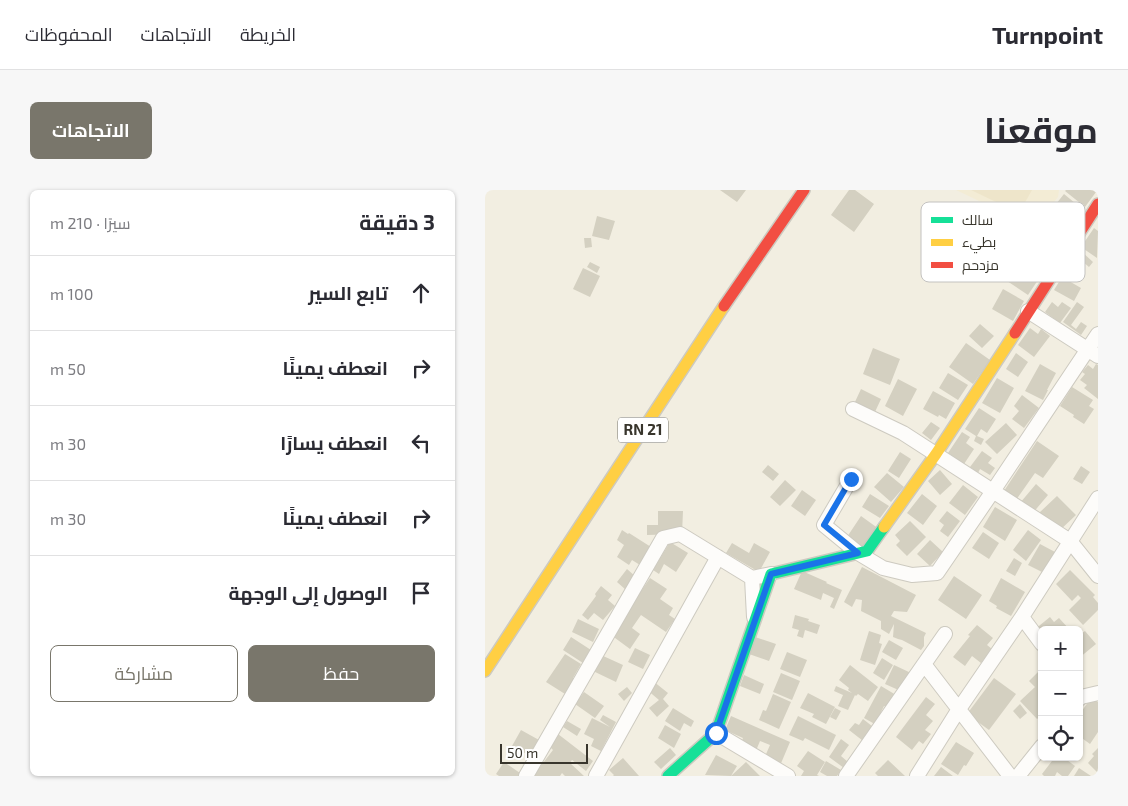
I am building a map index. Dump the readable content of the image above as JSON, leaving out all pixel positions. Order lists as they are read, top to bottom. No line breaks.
{"streets":{"street":["RN 21"]},"legend":["سالك","بطيء","مزدحم"],"scale_bar":"50 m","page":{"header":"Turnpoint","nav":["الخريطة","الاتجاهات","المحفوظات"],"title":"موقعنا","buttons":["الاتجاهات",["حفظ","مشاركة"]],"heading":["3 دقيقة","سيرًا · 210 m"],"list":[["تابع السير","100 m"],["انعطف يمينًا","50 m"],["انعطف يسارًا","30 m"],["انعطف يمينًا","30 m"],"الوصول إلى الوجهة"],"map_buttons":["+","−"],"scale":"50 m"}}
